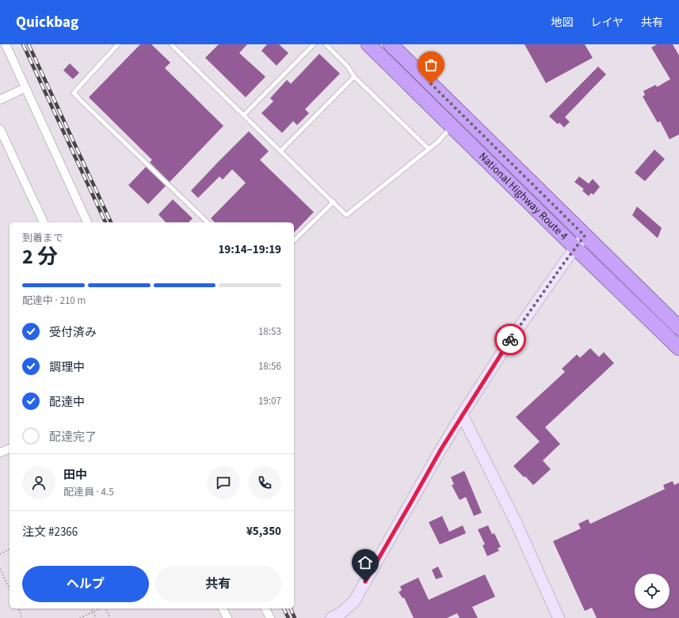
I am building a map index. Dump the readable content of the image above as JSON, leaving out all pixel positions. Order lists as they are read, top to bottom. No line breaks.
{"streets":{"highway":["National Highway Route 4"]},"page":{"header":"Quickbag","nav":["地図","レイヤ","共有"],"heading":["2 分","到着まで","19:14–19:19"],"panel":["田中","配達員 · 4.5","注文 #2366","¥5,350"],"bar":"配達中 · 210 m","list":[["受付済み","18:53"],["調理中","18:56"],["配達中","19:07"],"配達完了"],"buttons":["ヘルプ","共有"]}}
